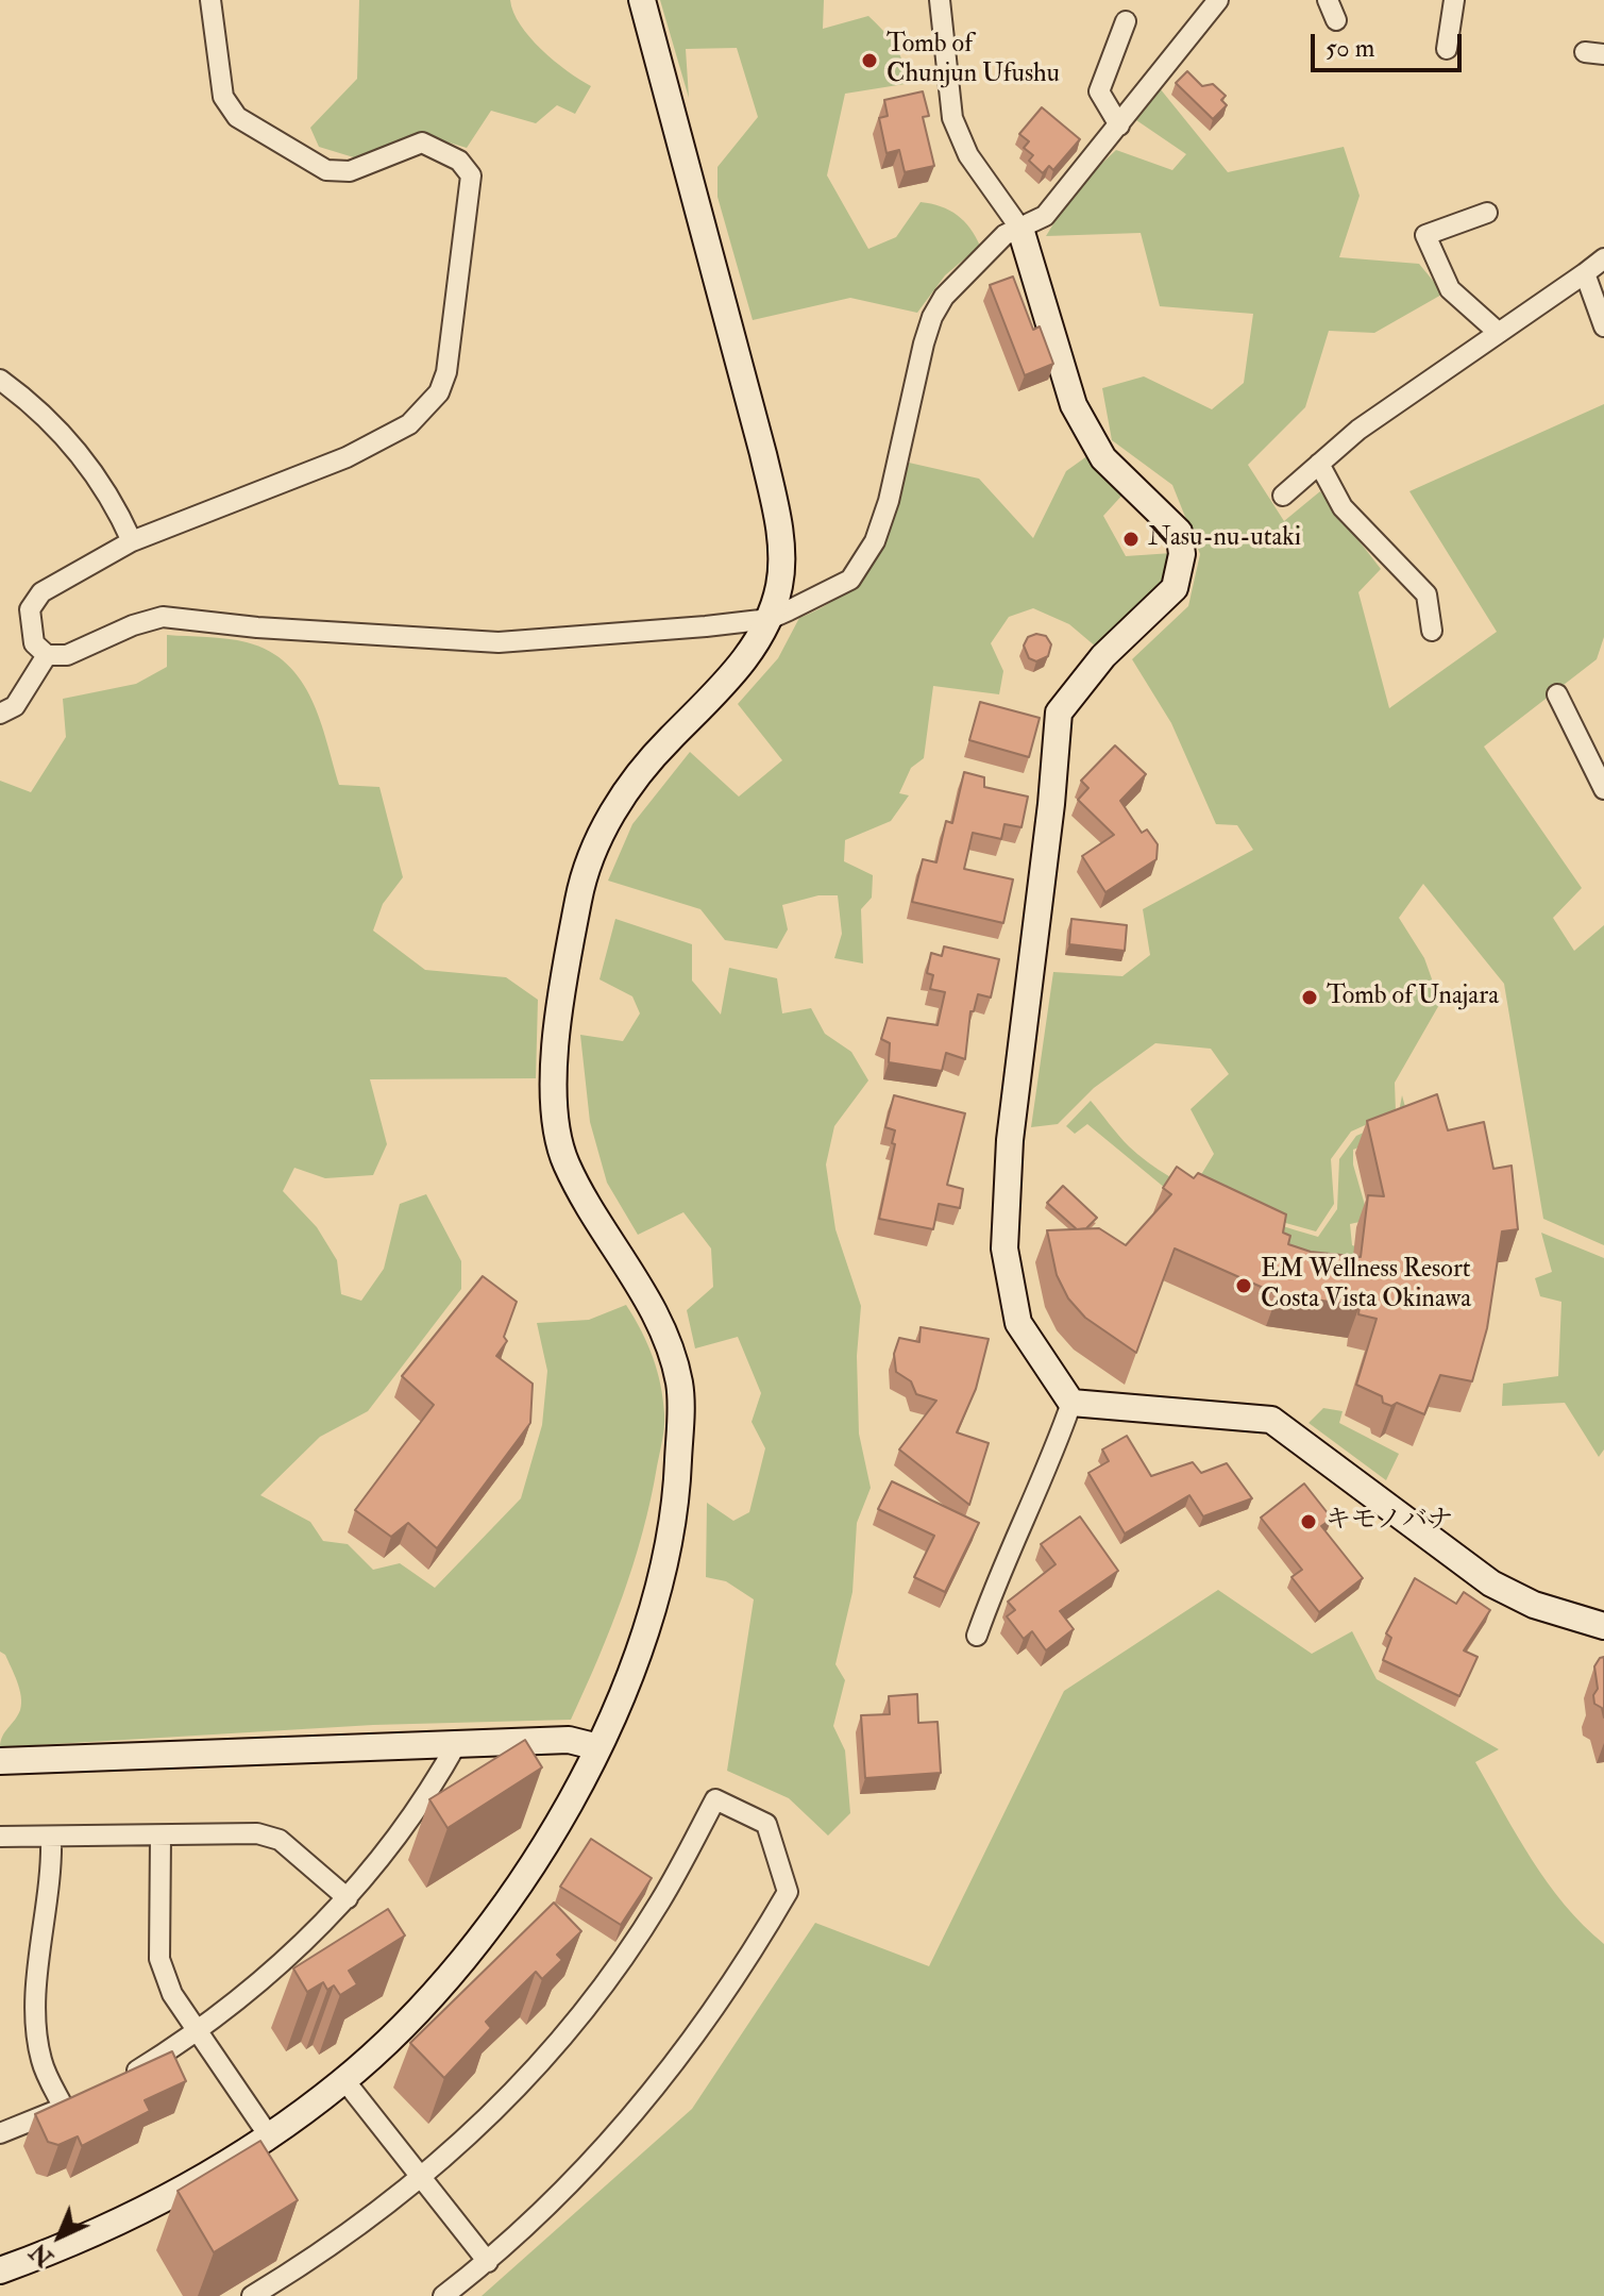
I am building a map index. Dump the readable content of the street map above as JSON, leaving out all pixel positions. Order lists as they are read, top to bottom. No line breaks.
{"places":["Tomb of Chunjun Ufushu","Nasu-nu-utaki","Tomb of Unajara","EM Wellness Resort Costa Vista Okinawa","キモノバナ"],"scale_bar":"50 m","north":"bottom left"}
